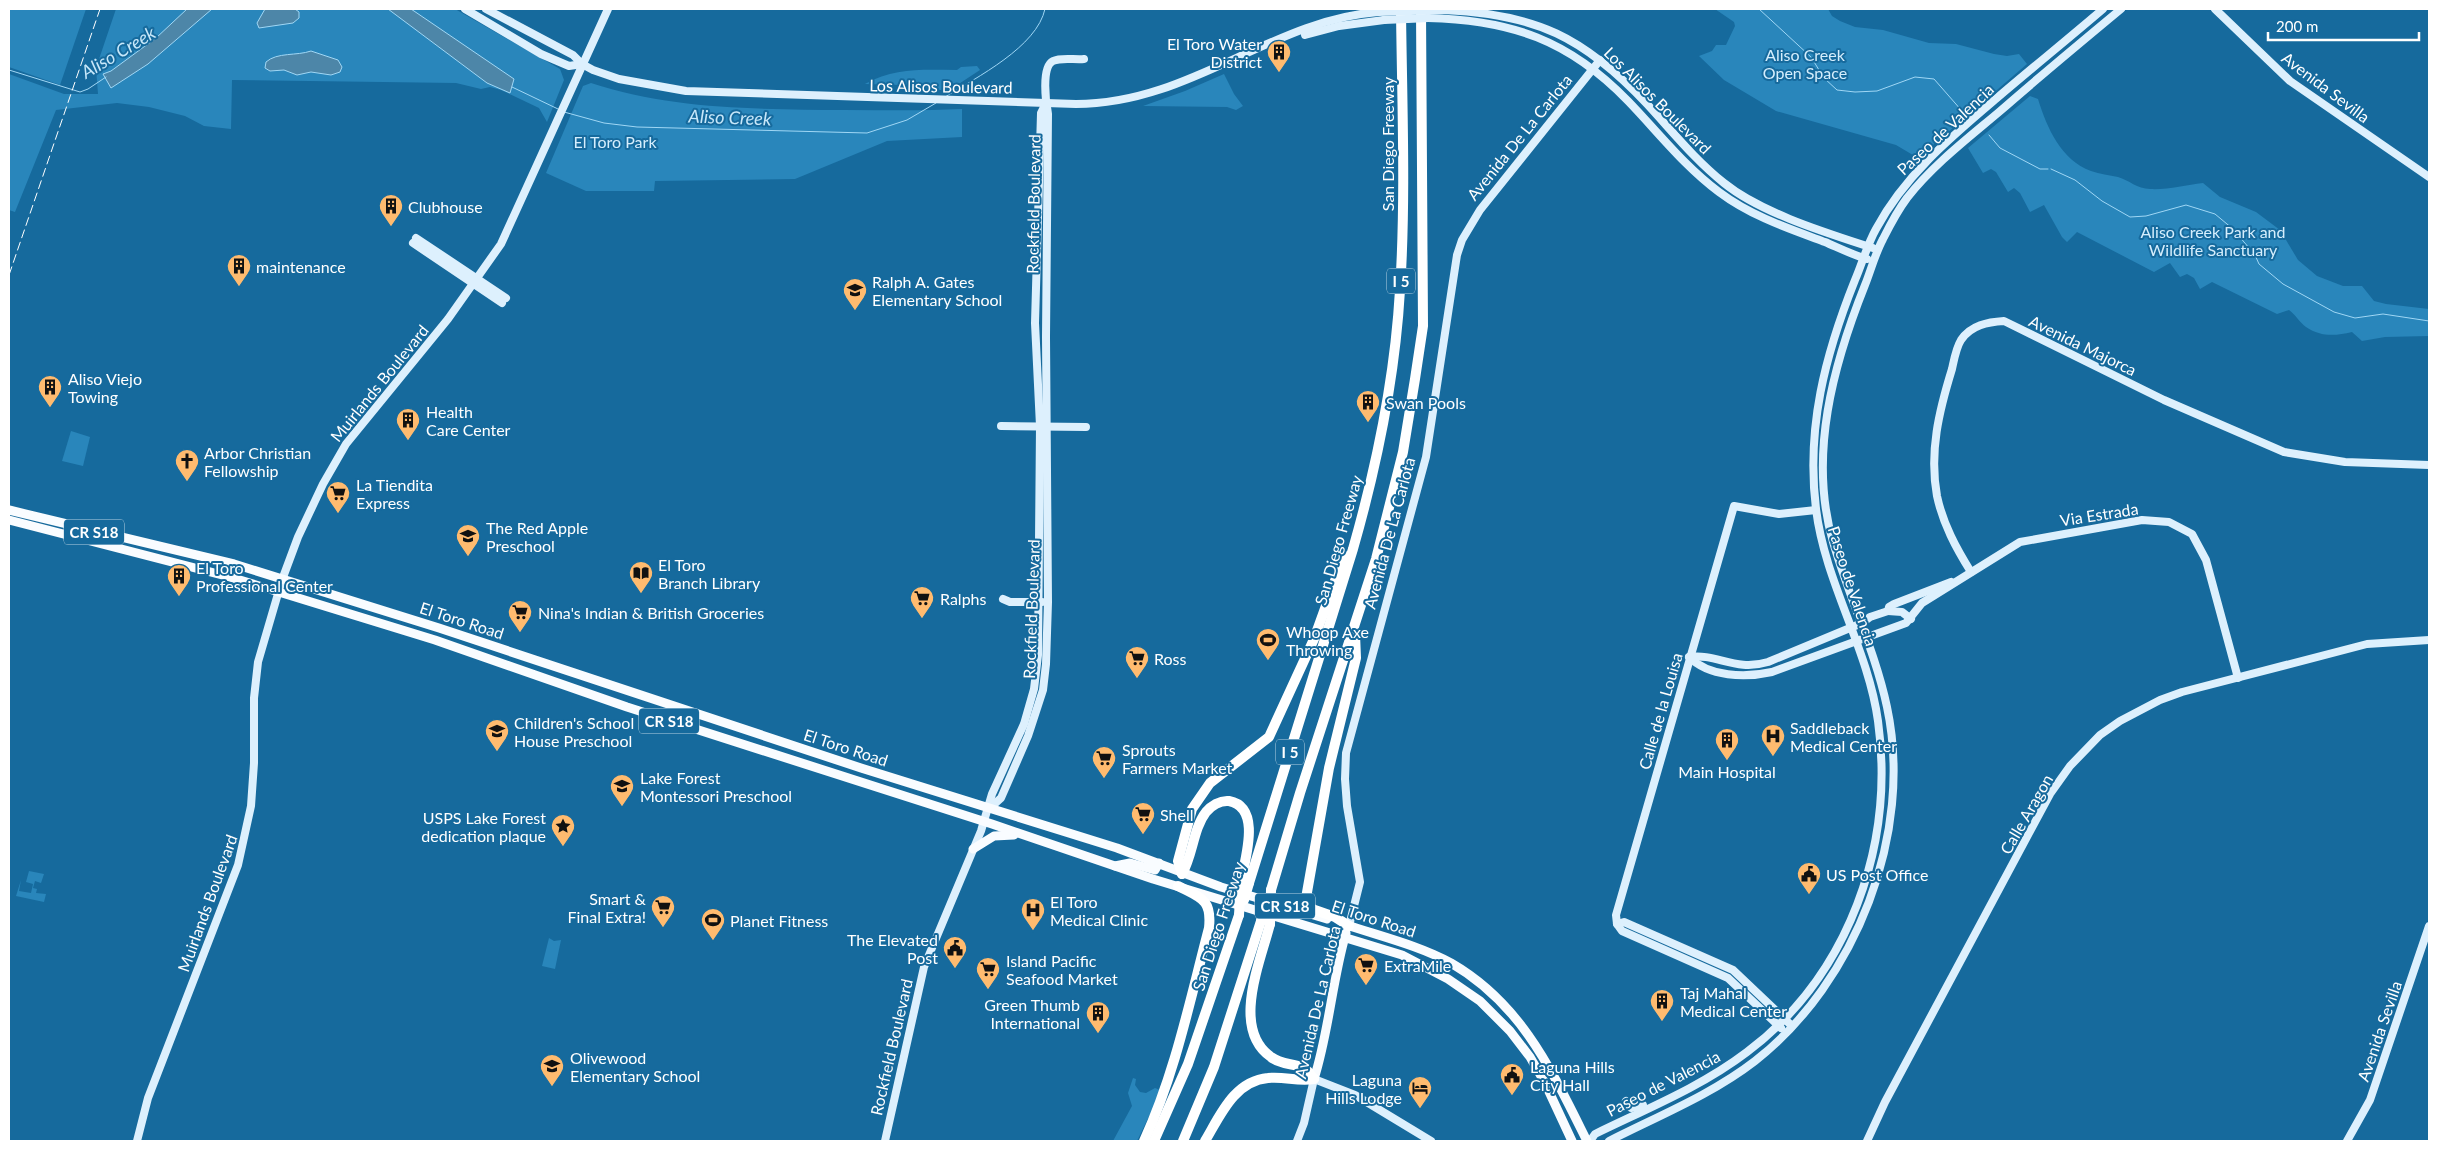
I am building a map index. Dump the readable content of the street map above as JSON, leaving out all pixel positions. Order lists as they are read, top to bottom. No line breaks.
{"streets":{"highway":["San Diego Freeway","I 5"],"main road":["Los Alisos Boulevard","Avenida Sevilla","Paseo de Valencia","Avenida De La Carlota","Rockfield Boulevard","Avenida Majorca","Muirlands Boulevard","Via Estrada","CR S18","El Toro Road","Calle de la Louisa","Calle Aragon"]},"crossings":[["Los Alisos Boulevard","Paseo de Valencia"],["Los Alisos Boulevard","Avenida De La Carlota"],["Los Alisos Boulevard","Rockfield Boulevard"],["Los Alisos Boulevard","Muirlands Boulevard"],["Paseo de Valencia","Via Estrada"],["Paseo de Valencia","El Toro Road"],["Paseo de Valencia","Calle de la Louisa"],["Avenida De La Carlota","El Toro Road"],["Rockfield Boulevard","El Toro Road"],["Avenida Majorca","Via Estrada"],["Muirlands Boulevard","El Toro Road"],["Via Estrada","Calle de la Louisa"],["Via Estrada","Calle Aragon"]],"water":["Aliso Creek"],"parks":["Aliso Creek Open Space","El Toro Park","Aliso Creek Park and Wildlife Sanctuary"],"places":{"building":["El Toro Water District","Clubhouse","maintenance","Aliso Viejo Towing","Swan Pools","Health Care Center","El Toro Professional Center","Main Hospital","Taj Mahal Medical Center","Green Thumb International"],"school or university":["Ralph A. Gates Elementary School","The Red Apple Preschool","Children's School House Preschool","Lake Forest Montessori Preschool","Olivewood Elementary School"],"church":["Arbor Christian Fellowship"],"supermarket":["La Tiendita Express","Ralphs","Nina's Indian & British Groceries","Ross","Sprouts Farmers Market","Shell","Smart & Final Extra!","ExtraMile","Island Pacific Seafood Market"],"library":["El Toro Branch Library"],"sports":["Whoop Axe Throwing","Planet Fitness"],"hospital":["Saddleback Medical Center","El Toro Medical Clinic"],"place":["USPS Lake Forest dedication plaque"],"public building":["US Post Office","The Elevated Post","Laguna Hills City Hall"],"hotel":["Laguna Hills Lodge"]},"scale_bar":"200 m"}
